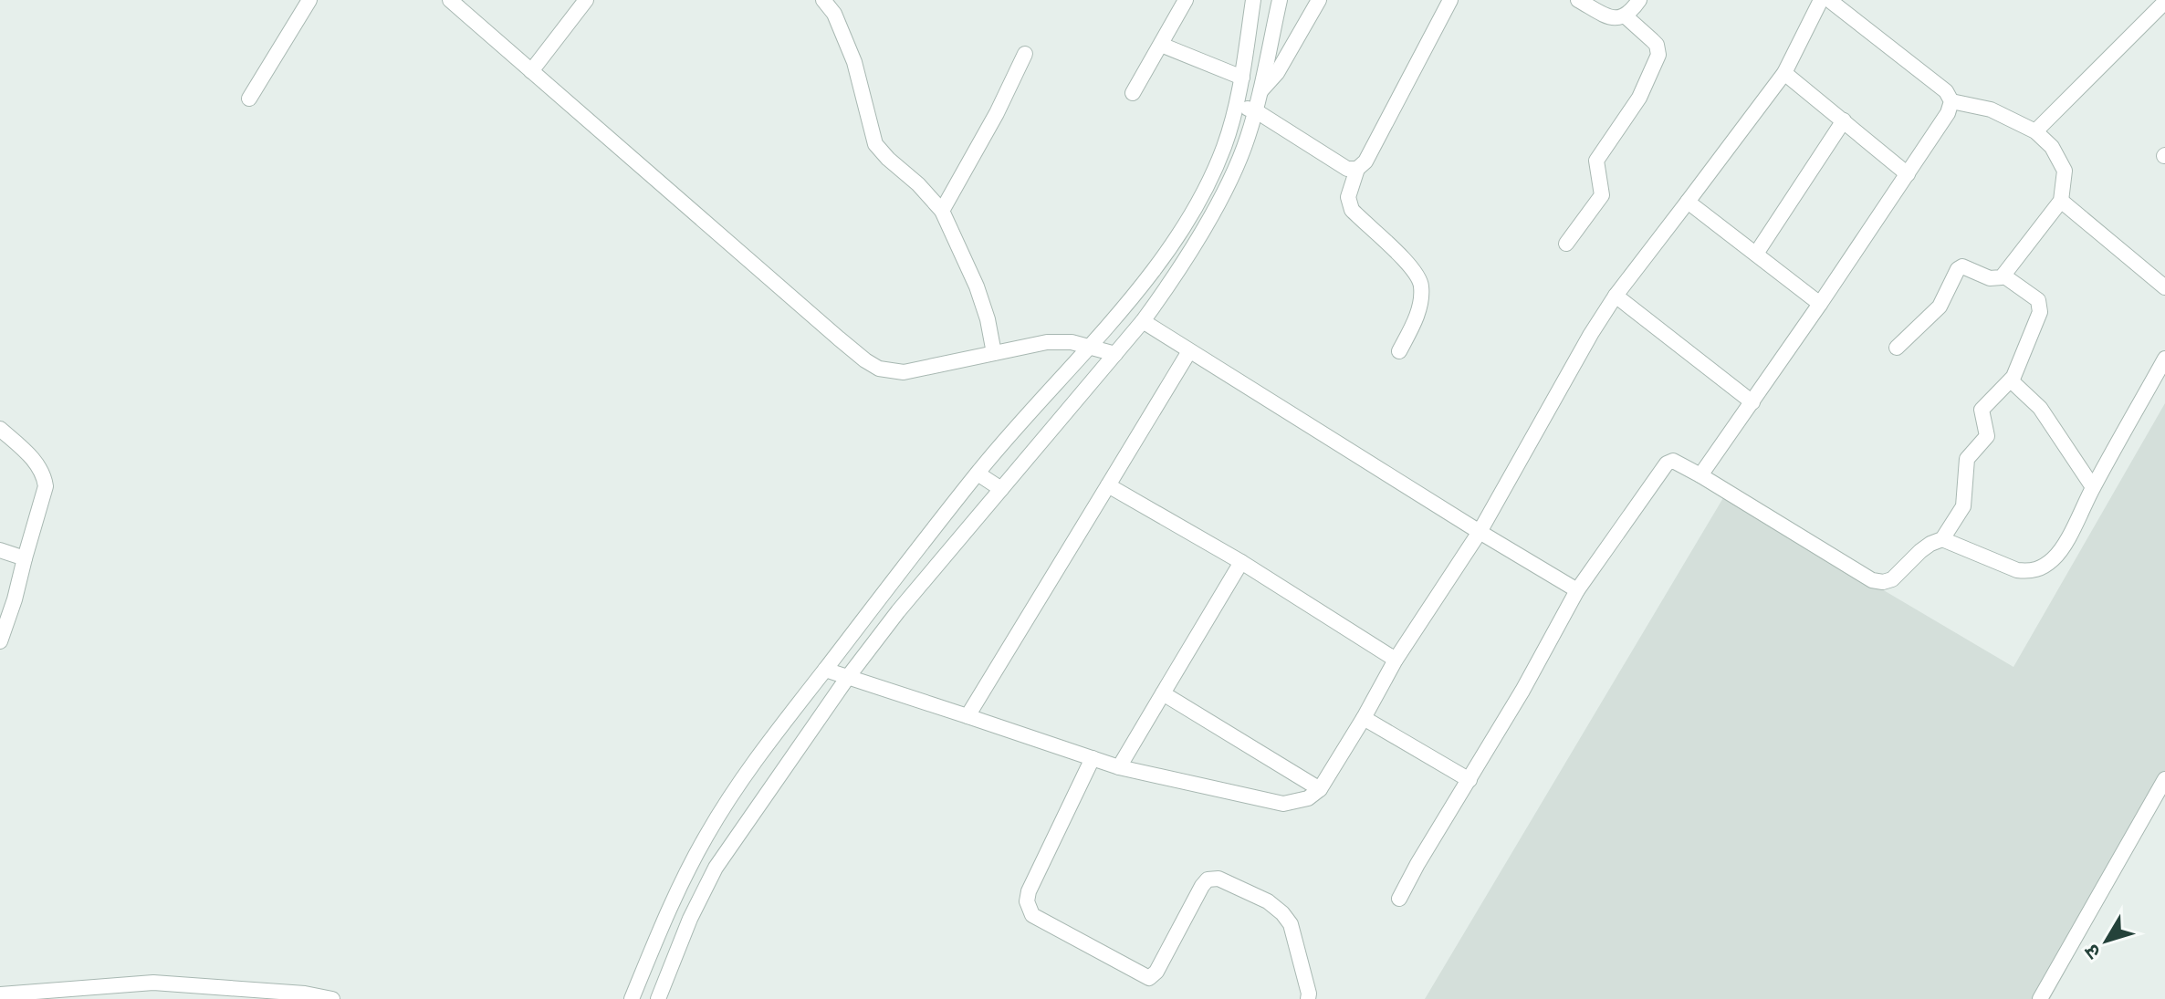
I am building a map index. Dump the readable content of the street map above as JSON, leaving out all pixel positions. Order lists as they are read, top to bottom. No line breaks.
{"north":"bottom left"}
